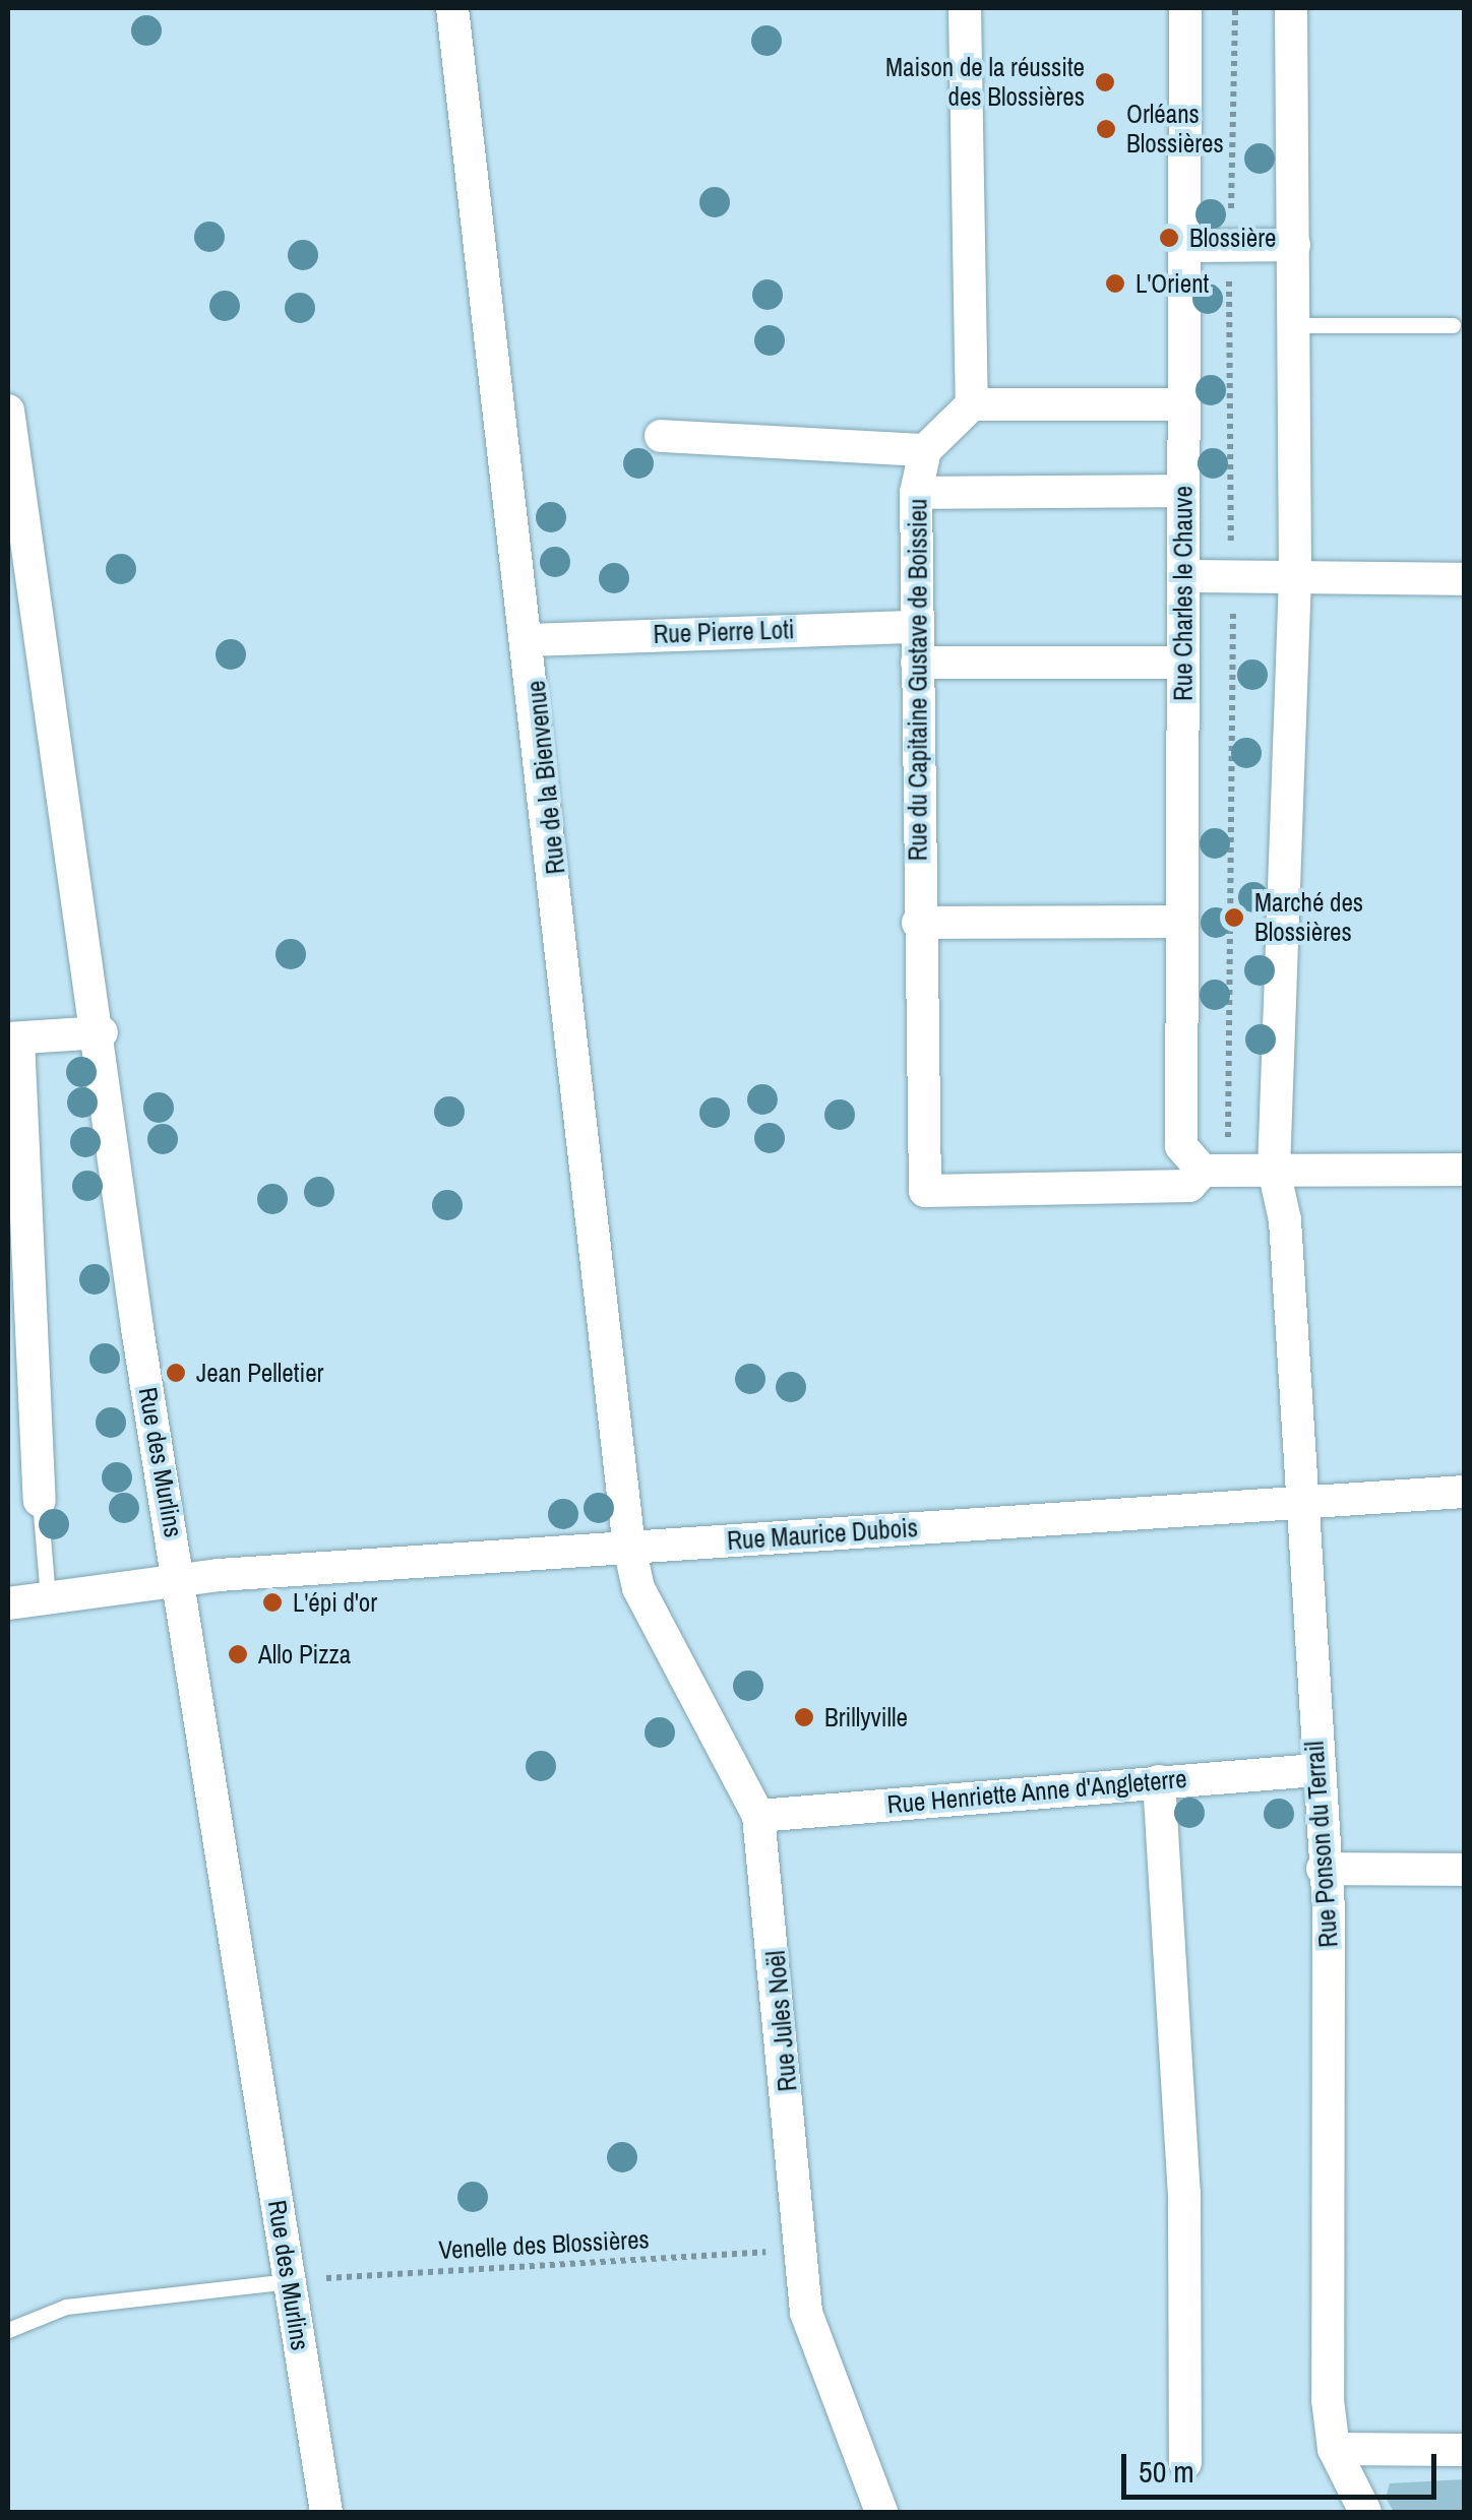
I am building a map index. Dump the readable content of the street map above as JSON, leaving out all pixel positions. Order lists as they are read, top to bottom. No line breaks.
{"streets":{"street":["Rue Charles le Chauve","Rue Pierre Loti","Rue du Capitaine Gustave de Boissieu","Rue de la Bienvenue","Rue des Murlins","Rue Maurice Dubois","Rue Henriette Anne d'Angleterre","Rue Ponson du Terrail","Rue Jules Noël"],"path":["Venelle des Blossières"]},"crossings":[["Rue Charles le Chauve","Rue du Capitaine Gustave de Boissieu"],["Rue Pierre Loti","Rue du Capitaine Gustave de Boissieu"],["Rue Pierre Loti","Rue de la Bienvenue"],["Rue de la Bienvenue","Rue Maurice Dubois"],["Rue de la Bienvenue","Rue Jules Noël"],["Rue des Murlins","Rue Maurice Dubois"],["Rue des Murlins","Venelle des Blossières"],["Rue Maurice Dubois","Rue Ponson du Terrail"],["Rue Maurice Dubois","Rue Jules Noël"],["Rue Henriette Anne d'Angleterre","Rue Ponson du Terrail"],["Rue Henriette Anne d'Angleterre","Rue Jules Noël"],["Rue Jules Noël","Venelle des Blossières"]],"places":["Maison de la réussite des Blossières","Orléans Blossières","Blossière","L'Orient","Marché des Blossières","Jean Pelletier","L'épi d'or","Allo Pizza","Brillyville"],"scale_bar":"50 m"}
